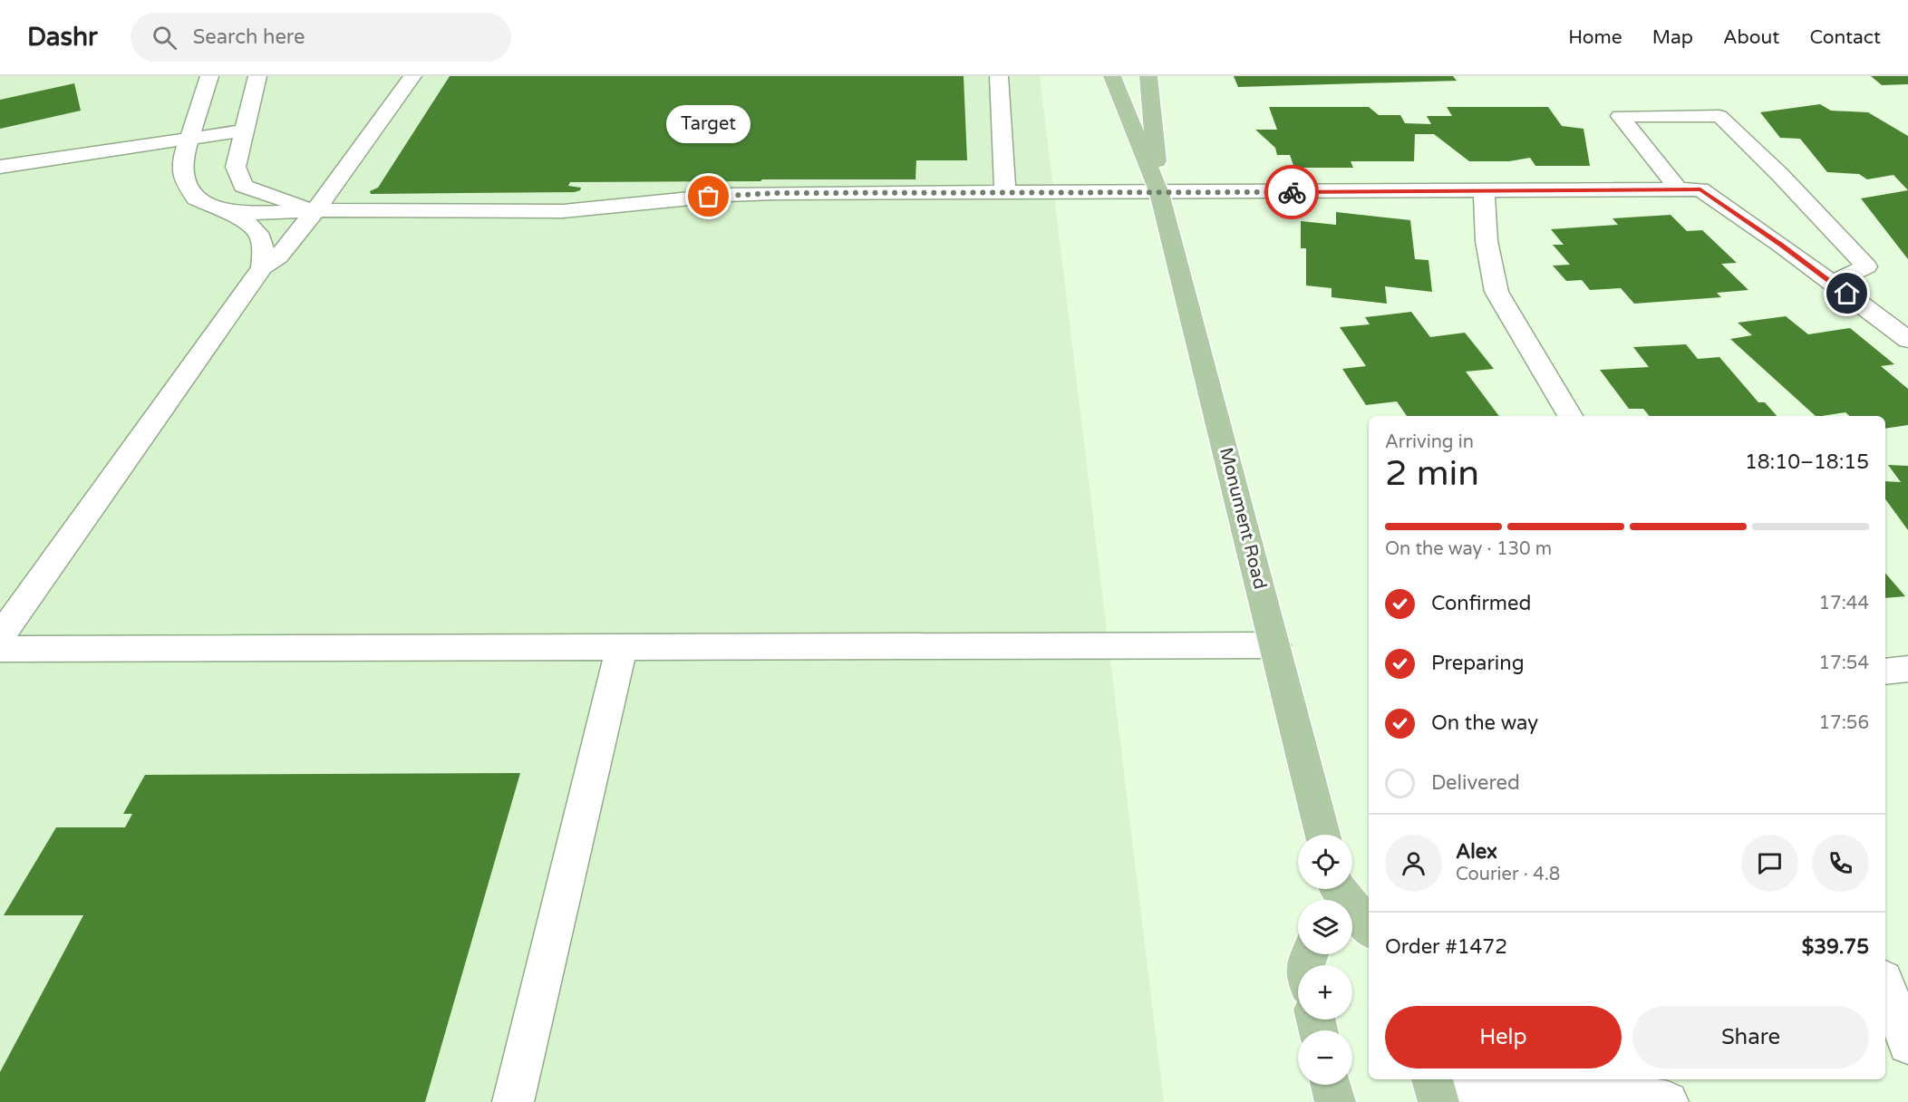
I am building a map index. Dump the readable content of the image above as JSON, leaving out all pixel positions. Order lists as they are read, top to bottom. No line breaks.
{"streets":{"main road":["Monument Road"]},"places":["Target"],"page":{"header":"Dashr","search":"Search here","nav":["Home","Map","About","Contact"],"bubble":"Target","heading":["2 min","Arriving in","18:10–18:15"],"panel":["Alex","Courier · 4.8","Order #1472","$39.75"],"bar":"On the way · 130 m","list":[["Confirmed","17:44"],["Preparing","17:54"],["On the way","17:56"],"Delivered"],"map_buttons":["+","−"],"buttons":["Help","Share"]}}
